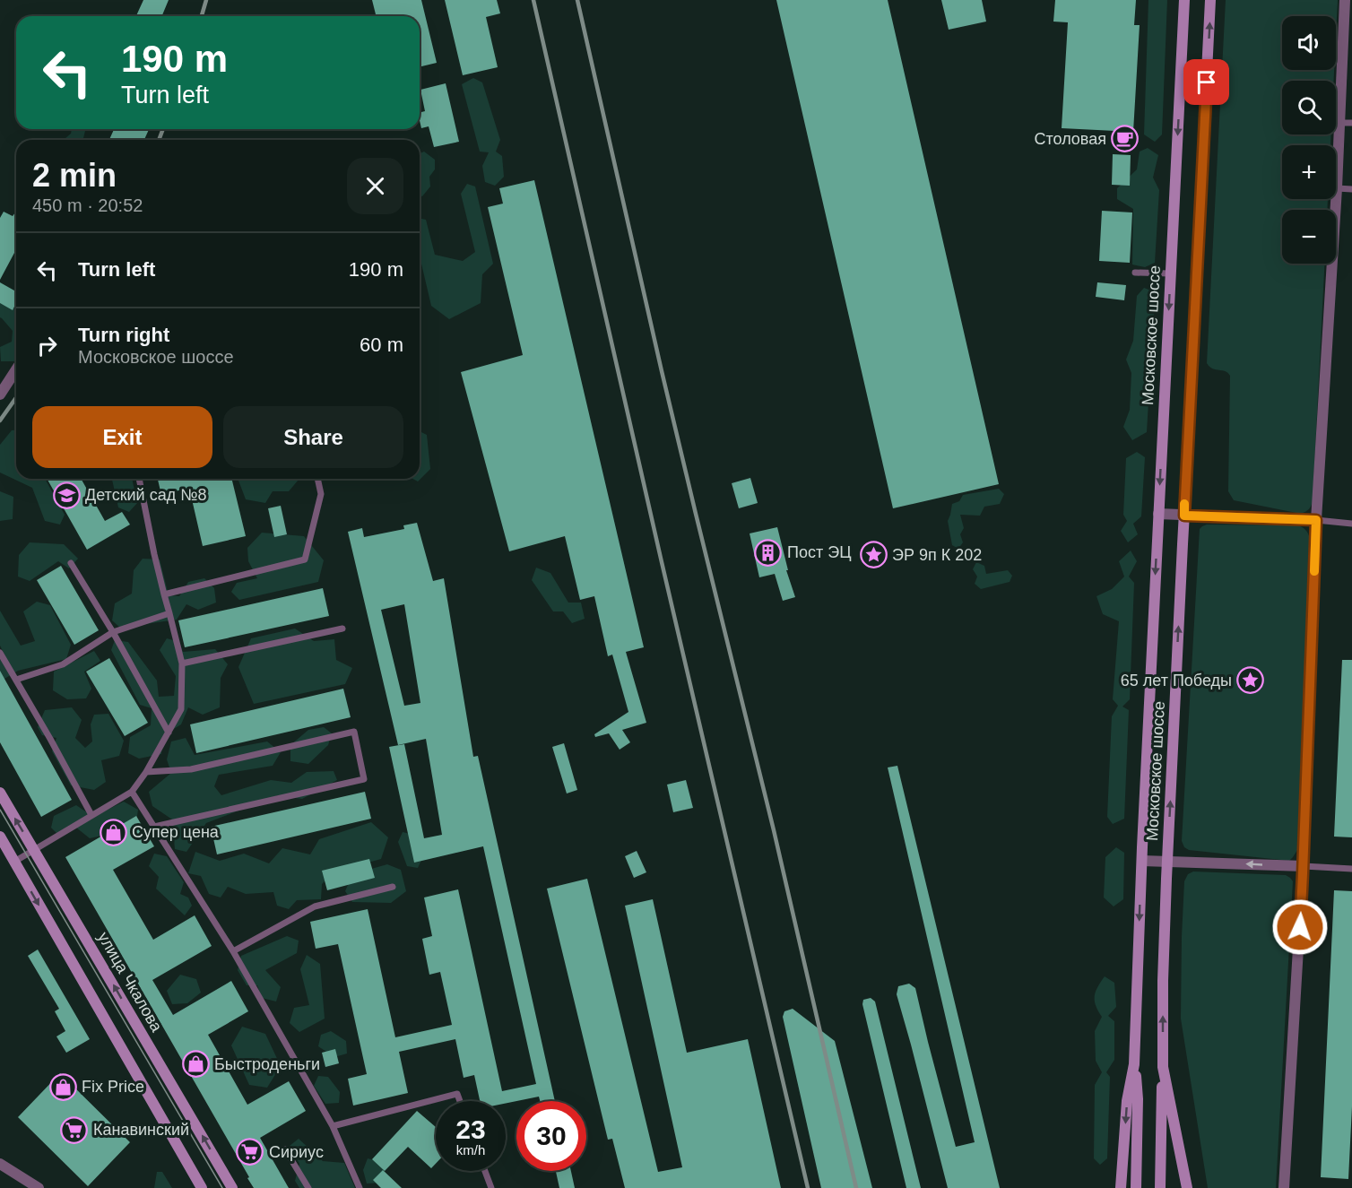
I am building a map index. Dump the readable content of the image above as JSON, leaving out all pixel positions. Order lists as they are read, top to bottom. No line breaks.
{"streets":{"main road":["Московское шоссе","улица Чкалова"]},"places":{"cafe":["Столовая"],"school or university":["Детский сад №8"],"building":["Пост ЭЦ"],"place":["ЭР 9п К 202","65 лет Победы"],"shop":["Супер цена","Быстроденьги","Fix Price"],"supermarket":["Канавинский","Сириус"]},"page":{"map_buttons":["+","−"],"turn":["190 m","Turn left"],"heading":["2 min","450 m · 20:52"],"list":[{"name":"Turn left","value":"190 m"},{"name":"Turn right","note":"Московское шоссе","value":"60 m"}],"buttons":["Exit","Share"],"speed":"23 km/h","limit":"30"}}
